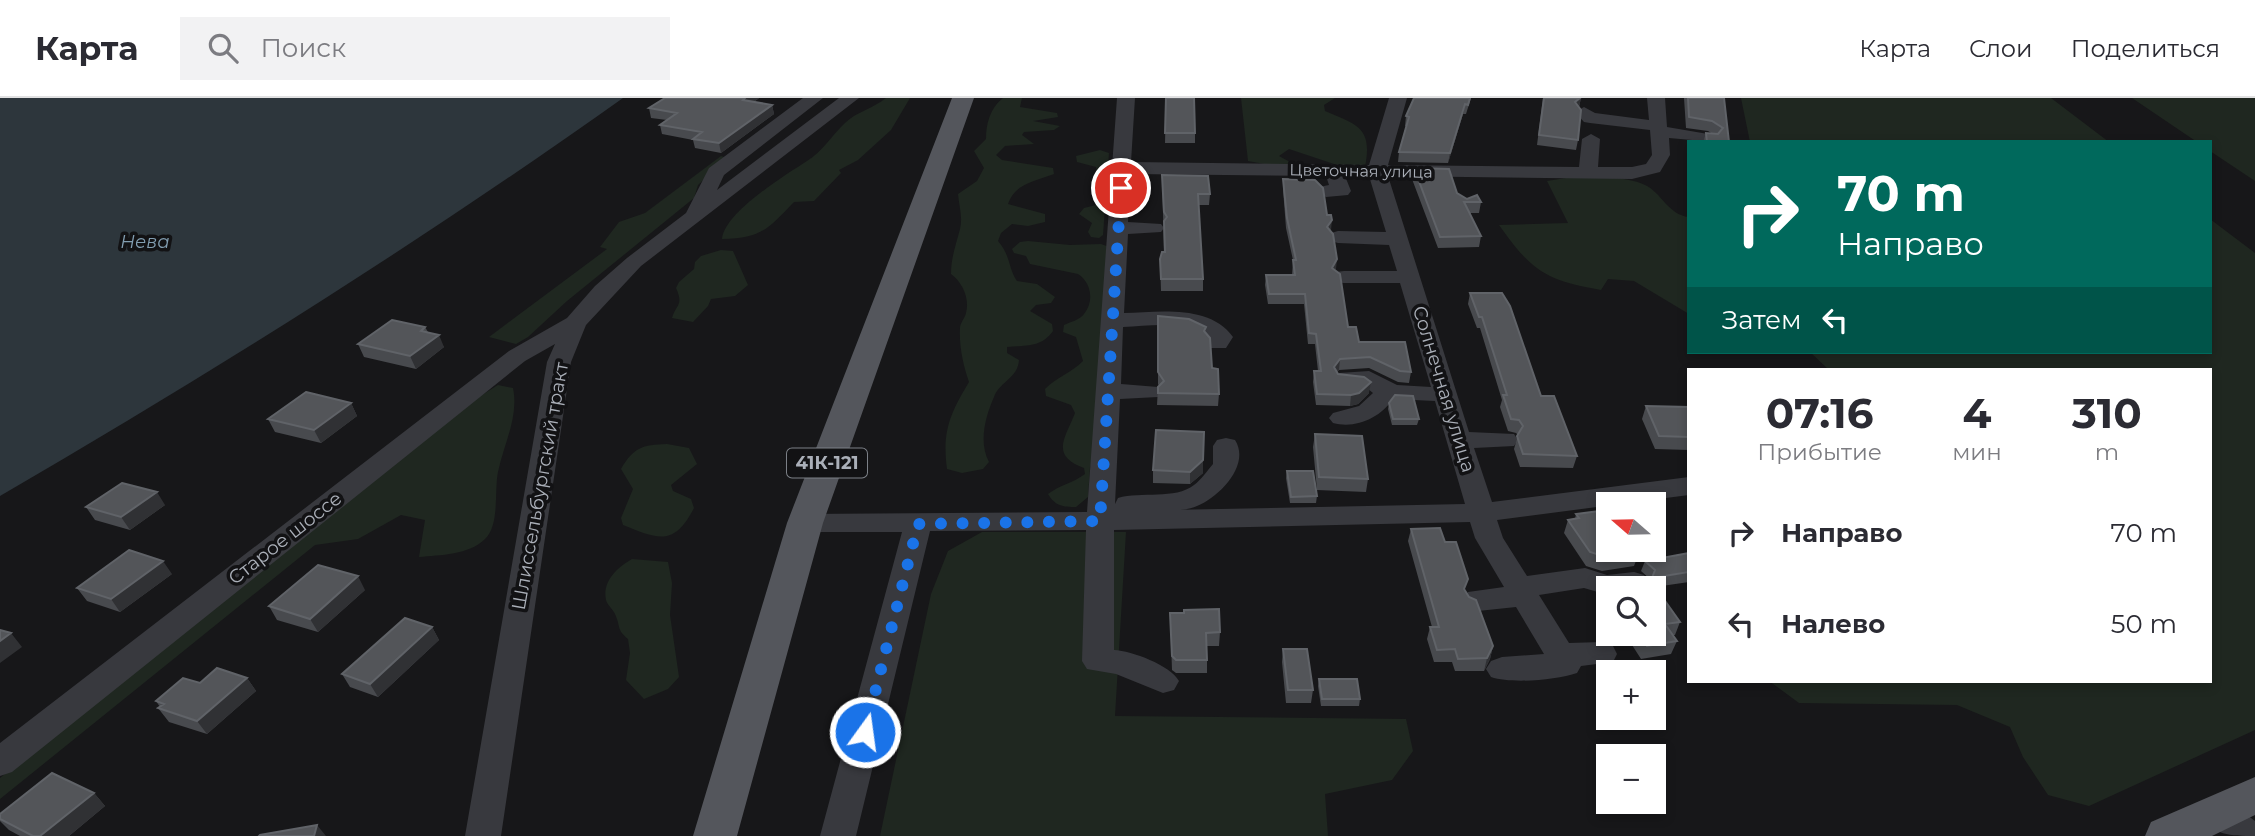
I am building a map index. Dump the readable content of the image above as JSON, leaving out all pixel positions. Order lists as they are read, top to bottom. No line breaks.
{"streets":{"main road":["41К-121"],"street":["Цветочная улица","Солнечная улица","Шлиссельбургский тракт","Старое шоссе"]},"crossings":[["Цветочная улица","Солнечная улица"],["Шлиссельбургский тракт","Старое шоссе"]],"water":["Нева"],"north":"left","page":{"header":"Карта","search":"Поиск","nav":["Карта","Слои","Поделиться"],"turn":["70 m","Направо"],"then":"Затем","eta":["07:16","Прибытие","4","мин","310","m"],"list":[{"name":"Направо","value":"70 m"},{"name":"Налево","value":"50 m"}],"map_buttons":["+","−"]}}
